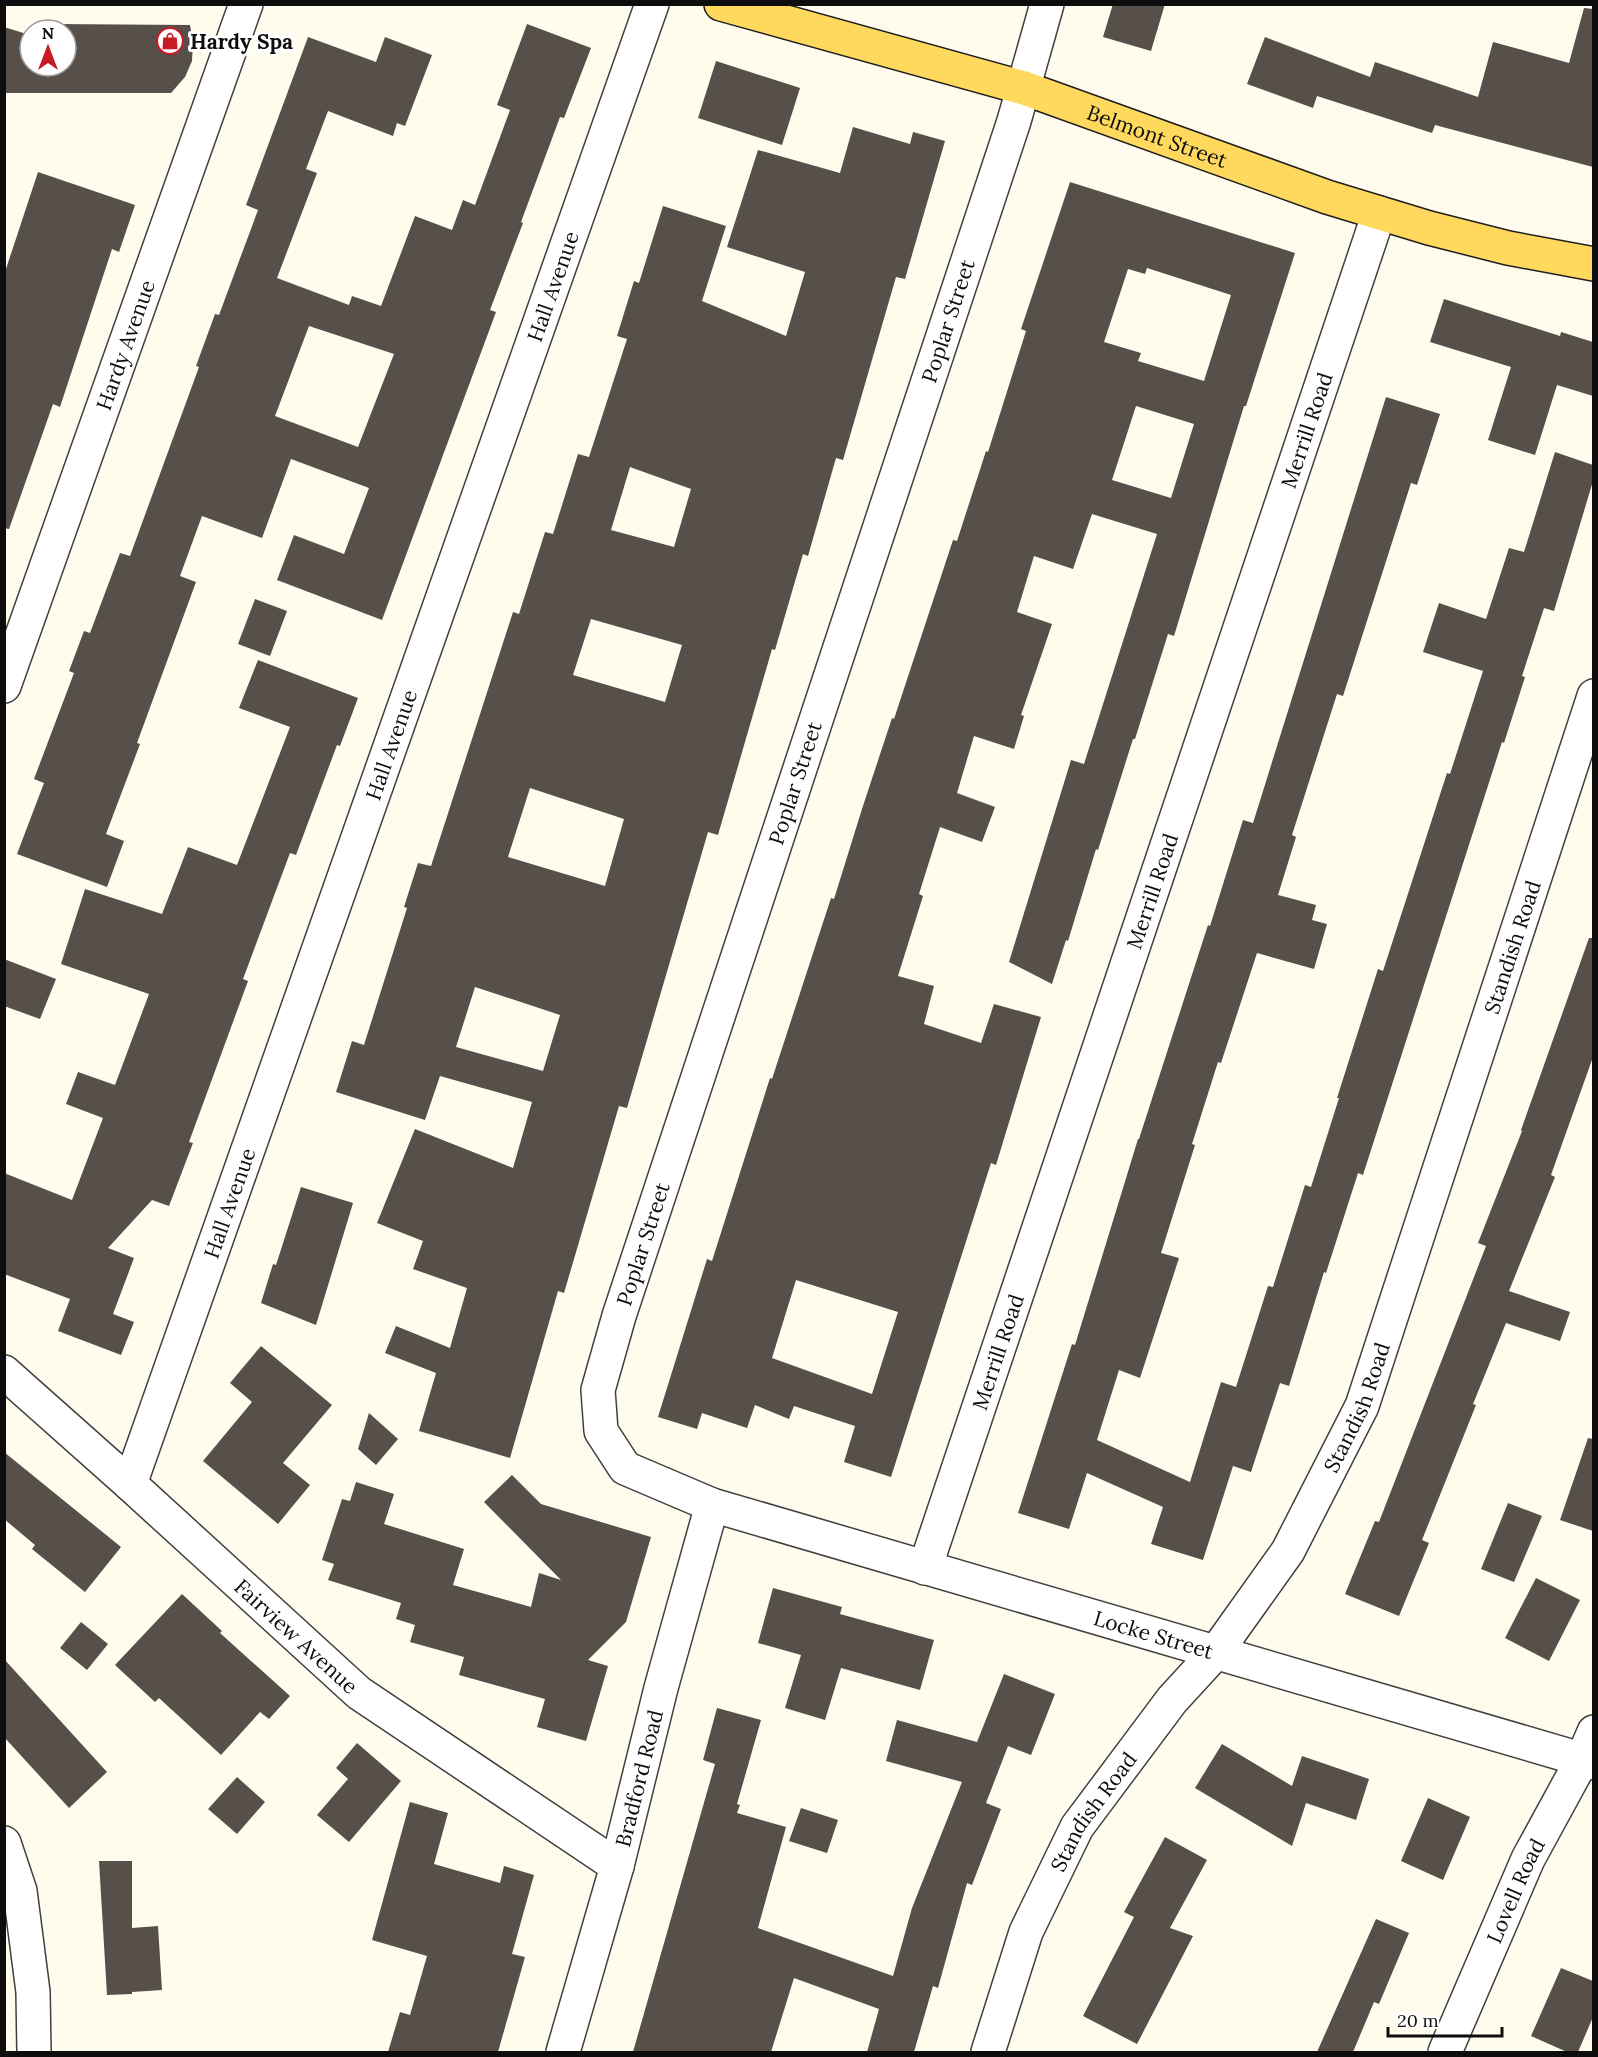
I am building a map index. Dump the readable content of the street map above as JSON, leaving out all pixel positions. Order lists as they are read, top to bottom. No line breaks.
{"streets":{"main road":["Belmont Street"],"street":["Hall Avenue","Poplar Street","Hardy Avenue","Merrill Road","Standish Road","Locke Street","Fairview Avenue","Bradford Road","Lovell Road"]},"crossings":[["Belmont Street","Poplar Street"],["Belmont Street","Merrill Road"],["Hall Avenue","Fairview Avenue"],["Poplar Street","Locke Street"],["Poplar Street","Bradford Road"],["Merrill Road","Locke Street"],["Standish Road","Locke Street"],["Locke Street","Bradford Road"],["Locke Street","Lovell Road"],["Fairview Avenue","Bradford Road"]],"places":{"shop":["Hardy Spa"]},"scale_bar":"20 m","north":"top"}
